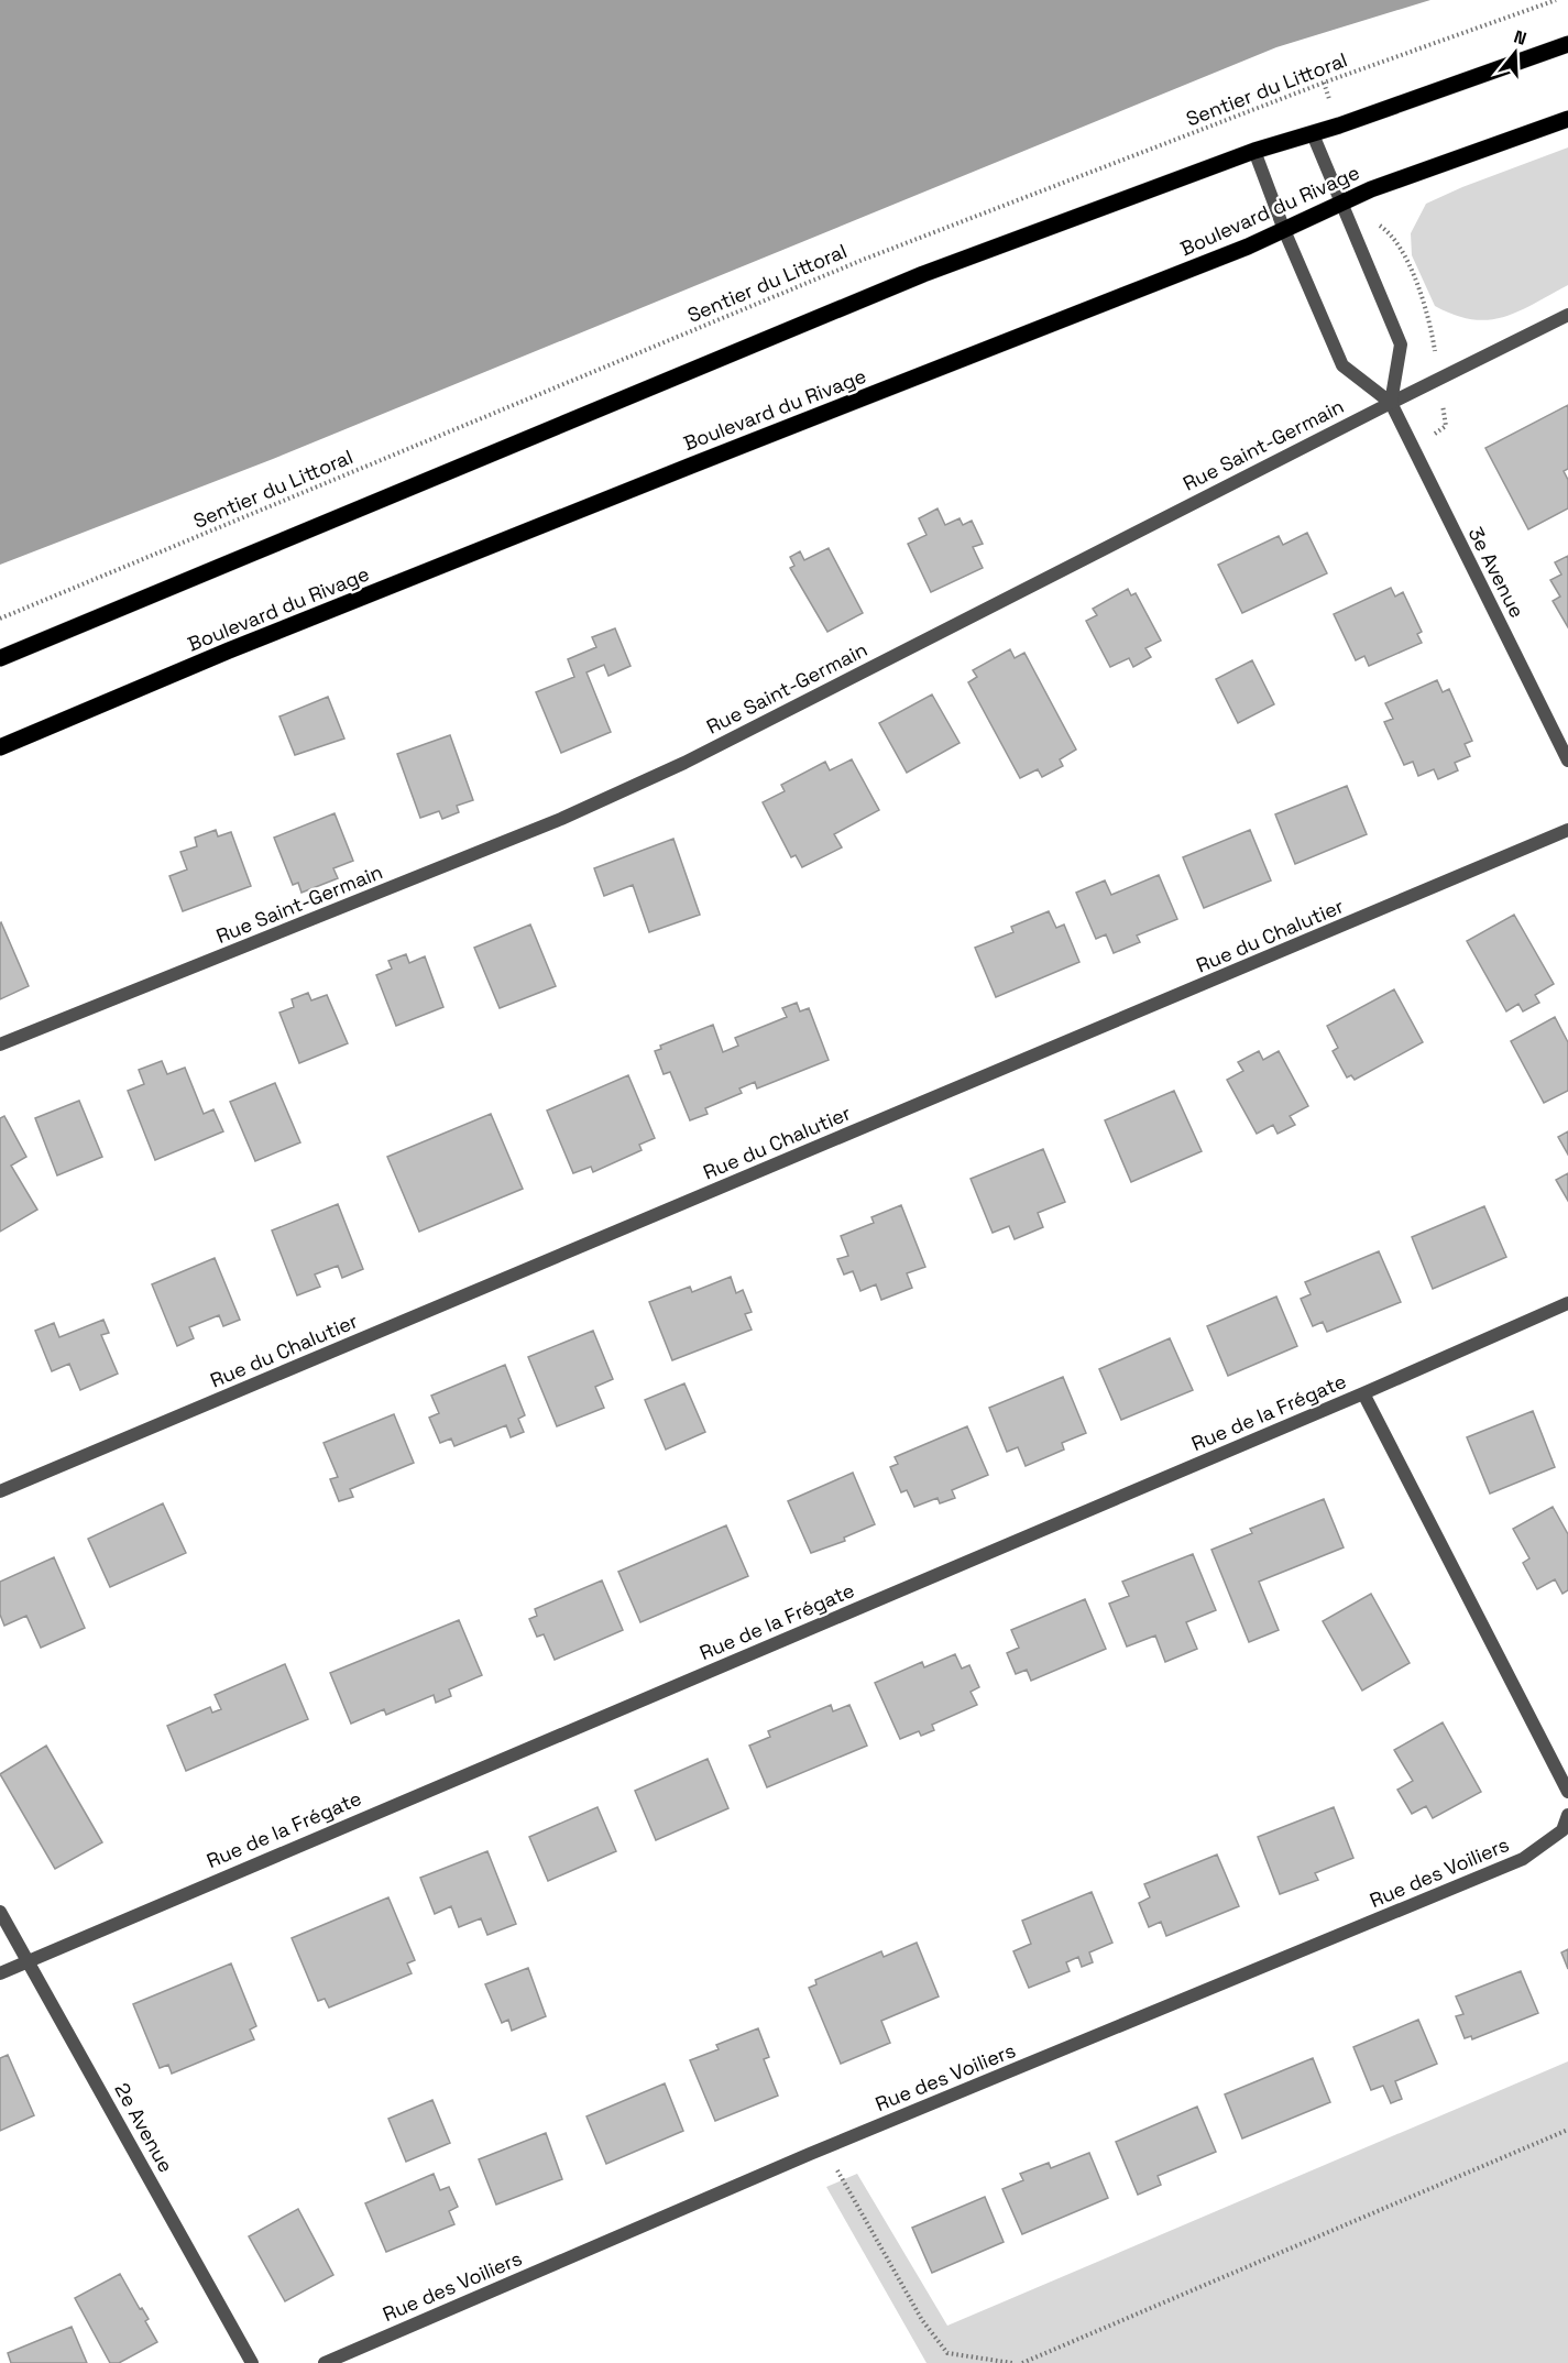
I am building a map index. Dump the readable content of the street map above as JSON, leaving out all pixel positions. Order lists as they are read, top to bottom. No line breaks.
{"streets":{"main road":["Boulevard du Rivage"],"street":["Rue Saint-Germain","3e Avenue","Rue du Chalutier","Rue de la Frégate","Rue des Voiliers","2e Avenue"],"path":["Sentier du Littoral"]},"crossings":[["Rue Saint-Germain","3e Avenue"],["Rue de la Frégate","2e Avenue"]],"north":"top"}
